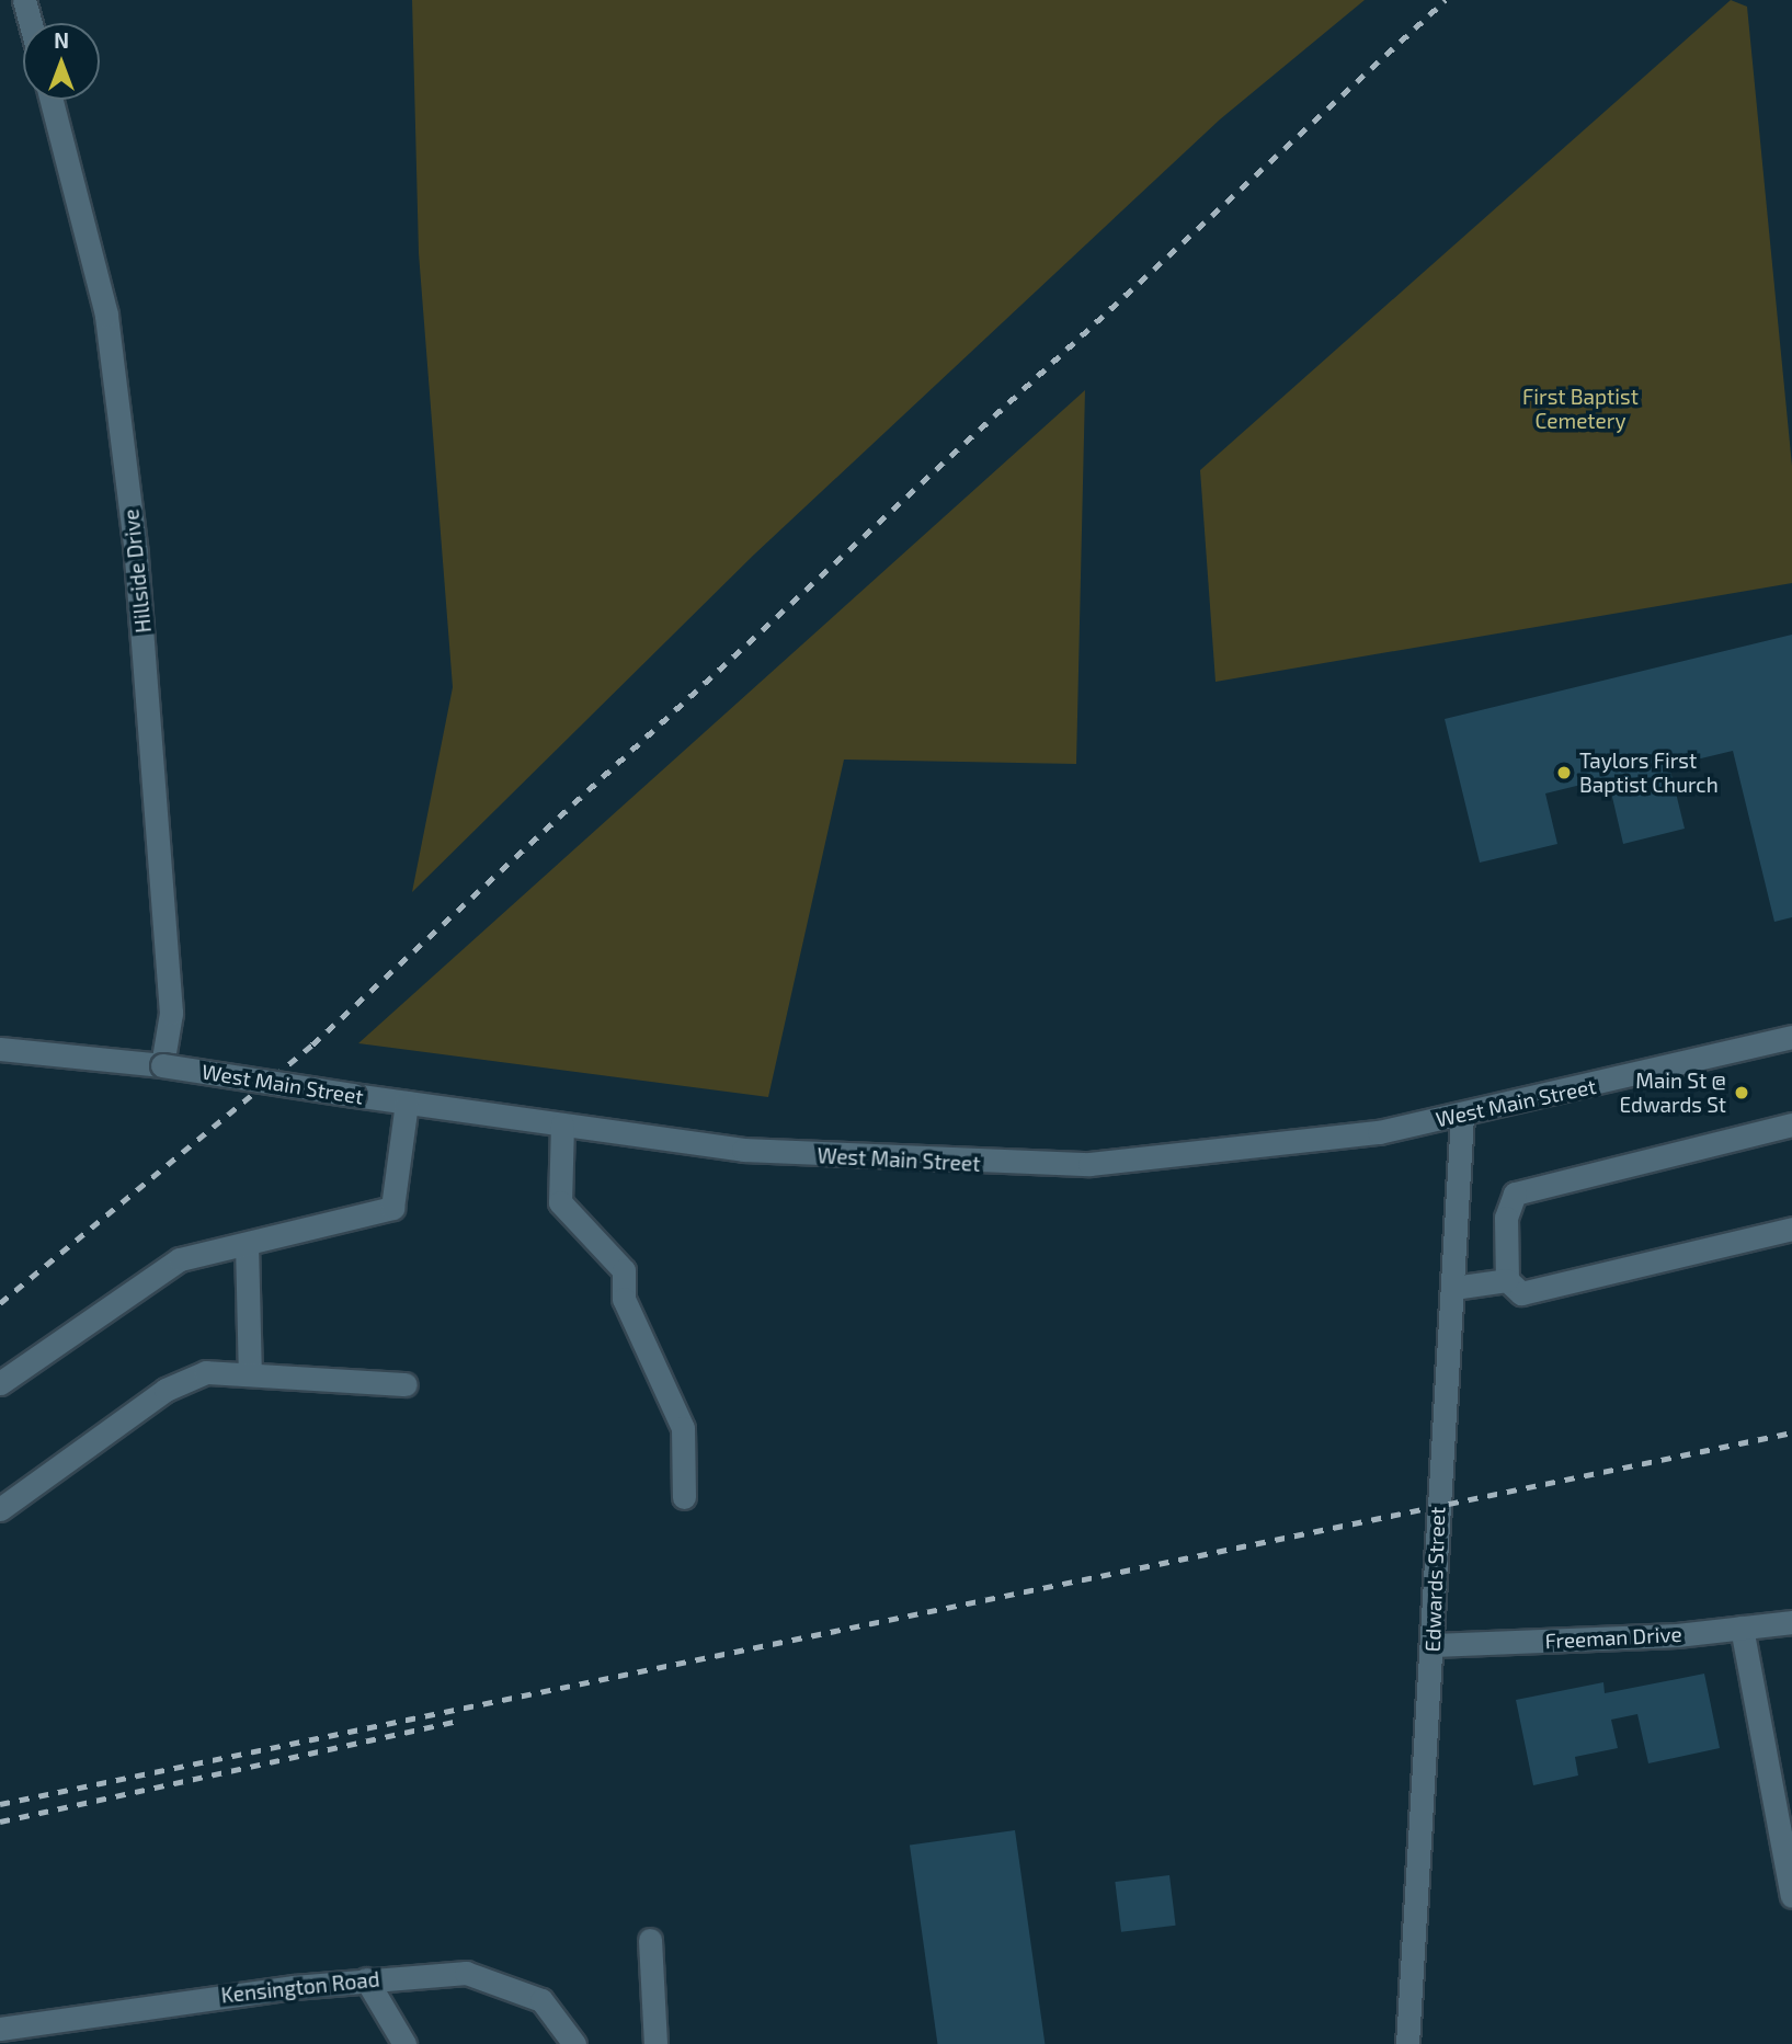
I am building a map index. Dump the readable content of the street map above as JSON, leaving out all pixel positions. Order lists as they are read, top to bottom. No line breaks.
{"streets":{"street":["Hillside Drive","West Main Street","Edwards Street","Freeman Drive","Kensington Road"]},"crossings":[["Hillside Drive","West Main Street"],["West Main Street","Edwards Street"],["Edwards Street","Freeman Drive"]],"parks":["First Baptist Cemetery"],"places":["Taylors First Baptist Church","Main St @ Edwards St"],"north":"top"}
